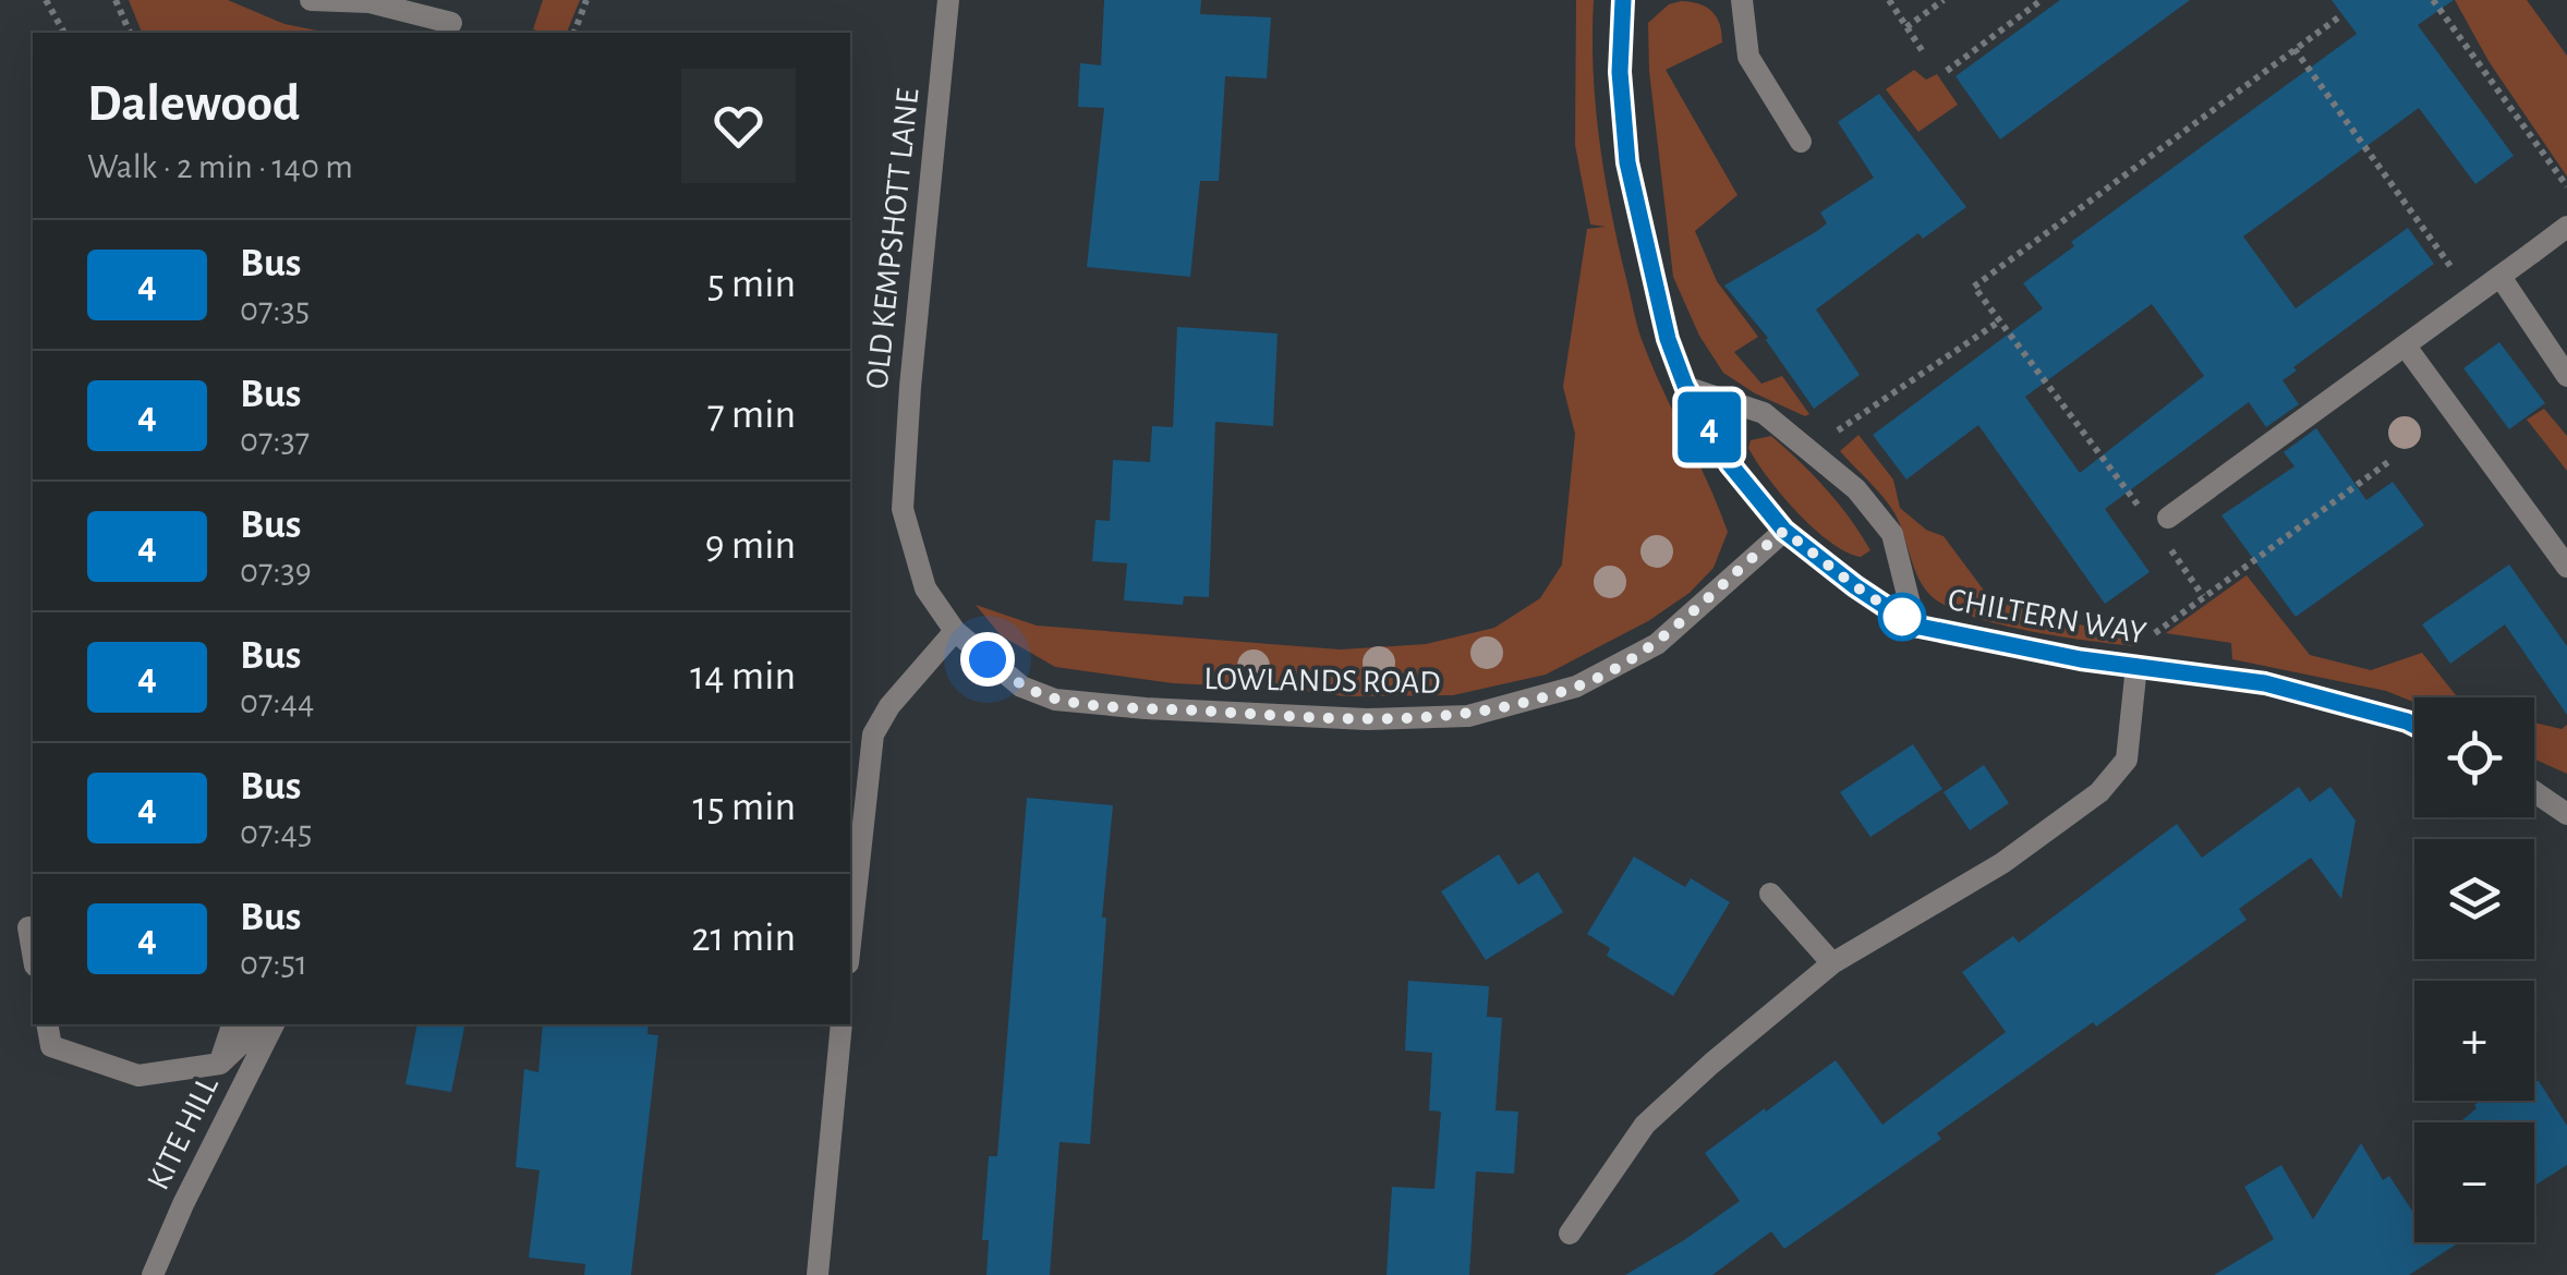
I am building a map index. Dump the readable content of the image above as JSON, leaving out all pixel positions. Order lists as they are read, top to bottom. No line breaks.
{"streets":{"street":["OLD KEMPSHOTT LANE","CHILTERN WAY","LOWLANDS ROAD","KITE HILL"]},"crossings":[["OLD KEMPSHOTT LANE","LOWLANDS ROAD"],["CHILTERN WAY","LOWLANDS ROAD"]],"lines":["bus line 4"],"page":{"on_map":"4","heading":["Dalewood","Walk · 2 min · 140 m"],"list":[{"mark":"4","name":"Bus","note":"07:35","value":"5 min"},{"mark":"4","name":"Bus","note":"07:37","value":"7 min"},{"mark":"4","name":"Bus","note":"07:39","value":"9 min"},{"mark":"4","name":"Bus","note":"07:44","value":"14 min"},{"mark":"4","name":"Bus","note":"07:45","value":"15 min"},{"mark":"4","name":"Bus","note":"07:51","value":"21 min"}],"map_buttons":["+","−"]}}
